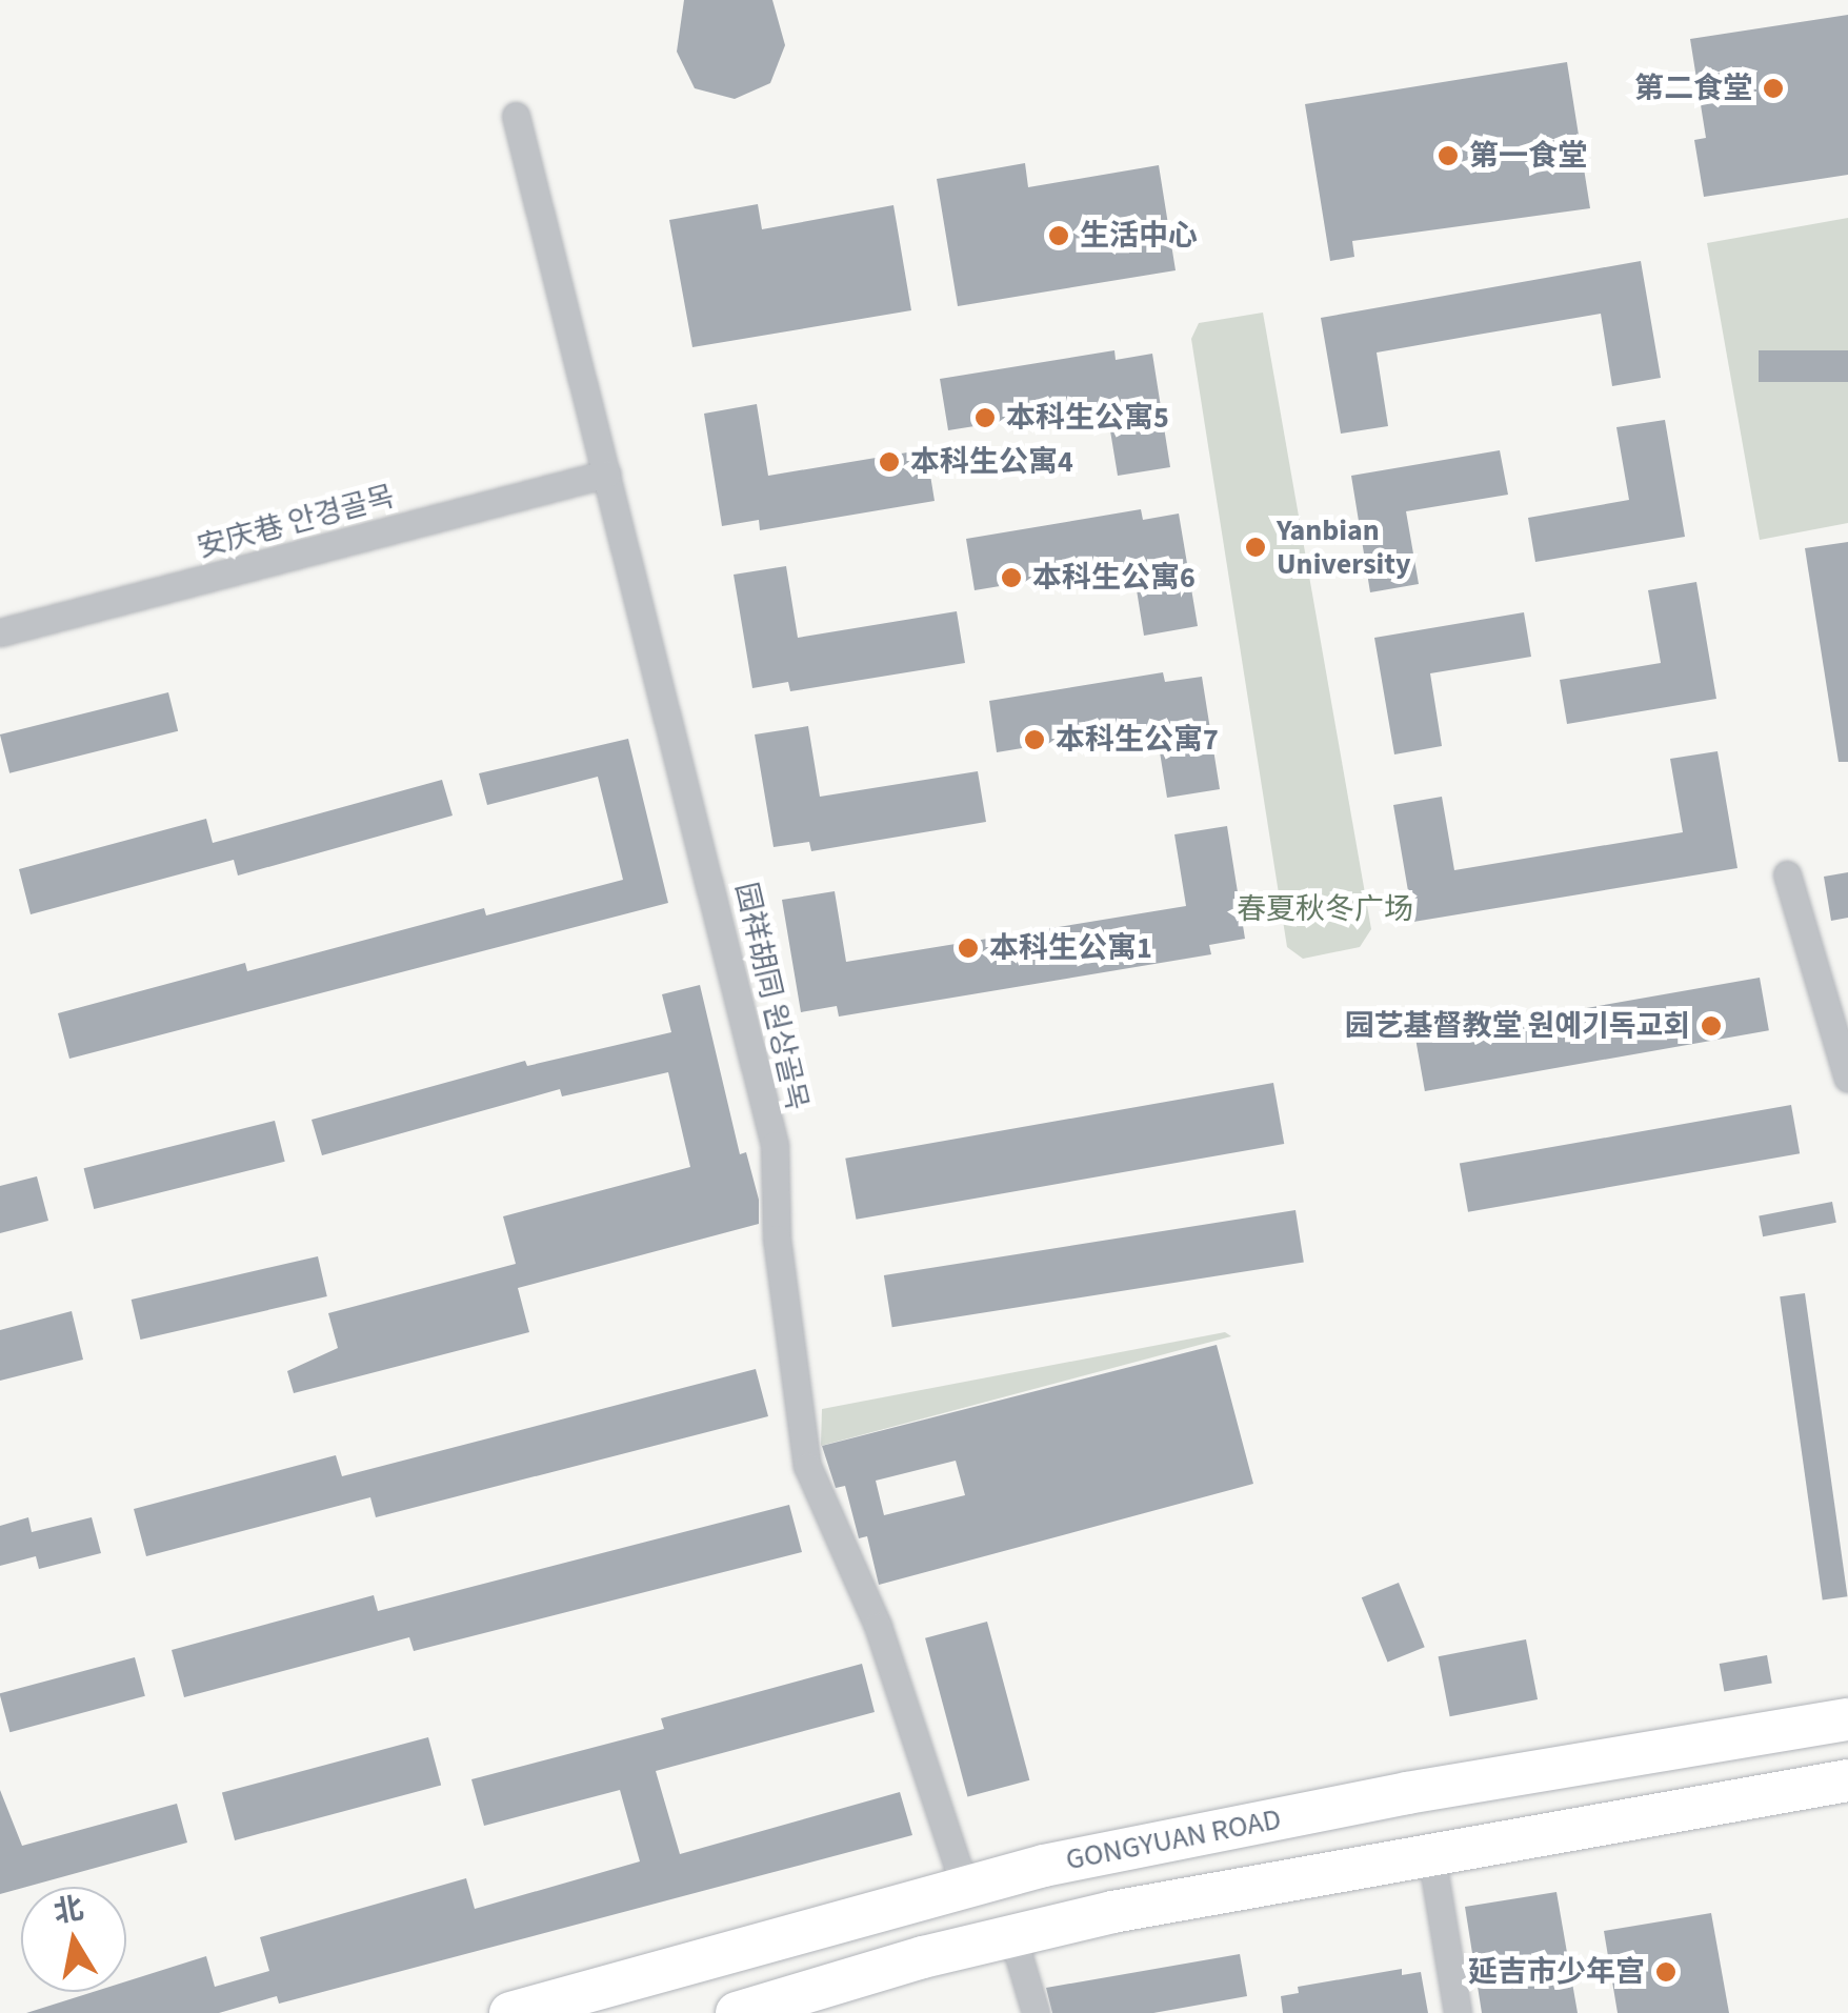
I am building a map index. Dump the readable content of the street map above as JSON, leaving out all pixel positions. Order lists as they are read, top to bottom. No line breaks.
{"streets":{"main road":["GONGYUAN ROAD"],"street":["安庆巷 안경골목","园祥胡同 원상골목"]},"crossings":[["安庆巷 안경골목","园祥胡同 원상골목"],["园祥胡同 원상골목","GONGYUAN ROAD"]],"parks":["春夏秋冬广场"],"places":["第二食堂","第一食堂","生活中心","本科生公寓5","本科生公寓4","Yanbian University","本科生公寓6","本科生公寓7","本科生公寓1","园艺基督教堂 원예기독교회","延吉市少年宫"],"north":"top"}
